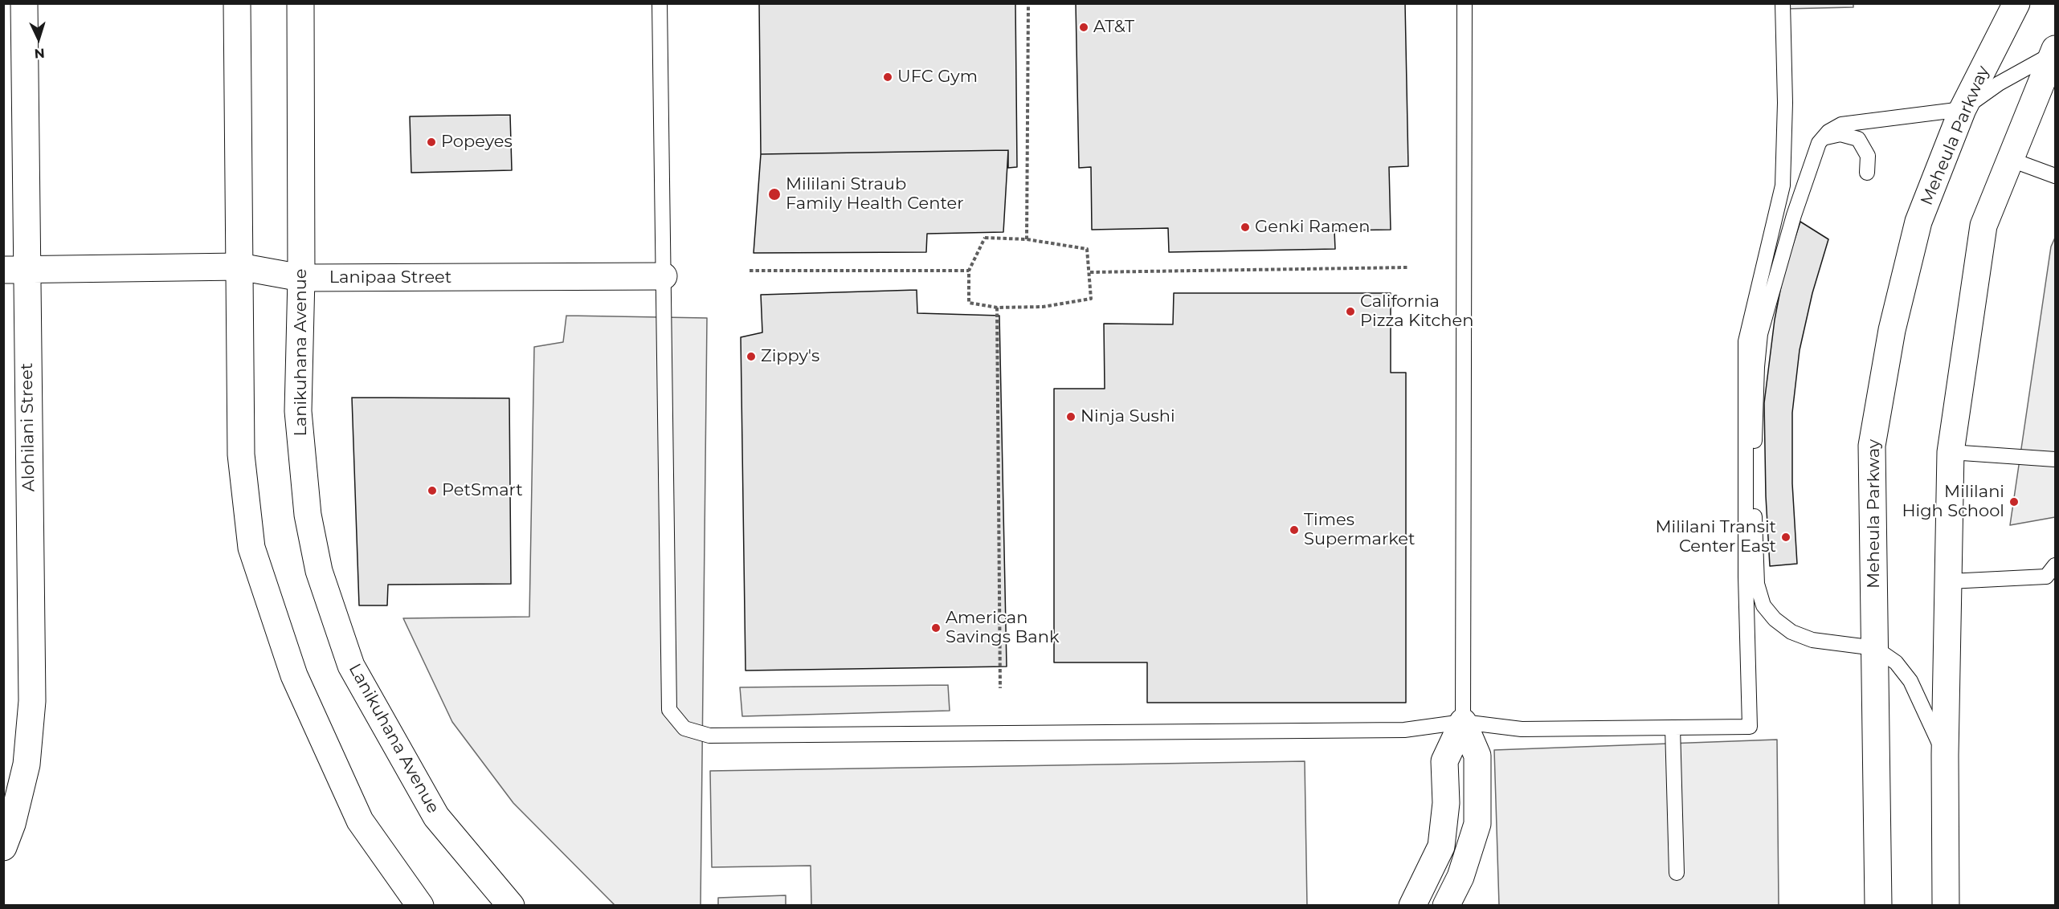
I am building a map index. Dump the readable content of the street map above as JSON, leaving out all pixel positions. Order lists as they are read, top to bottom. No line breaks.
{"streets":{"main road":["Meheula Parkway","Lanipaa Street","Lanikuhana Avenue","Alohilani Street"]},"crossings":[["Lanipaa Street","Lanikuhana Avenue"],["Lanipaa Street","Alohilani Street"]],"places":["AT&T","UFC Gym","Popeyes","Mililani Straub Family Health Center","Genki Ramen","California Pizza Kitchen","Zippy's","Ninja Sushi","PetSmart","Mililani High School","Times Supermarket","Mililani Transit Center East","American Savings Bank"],"north":"bottom"}
